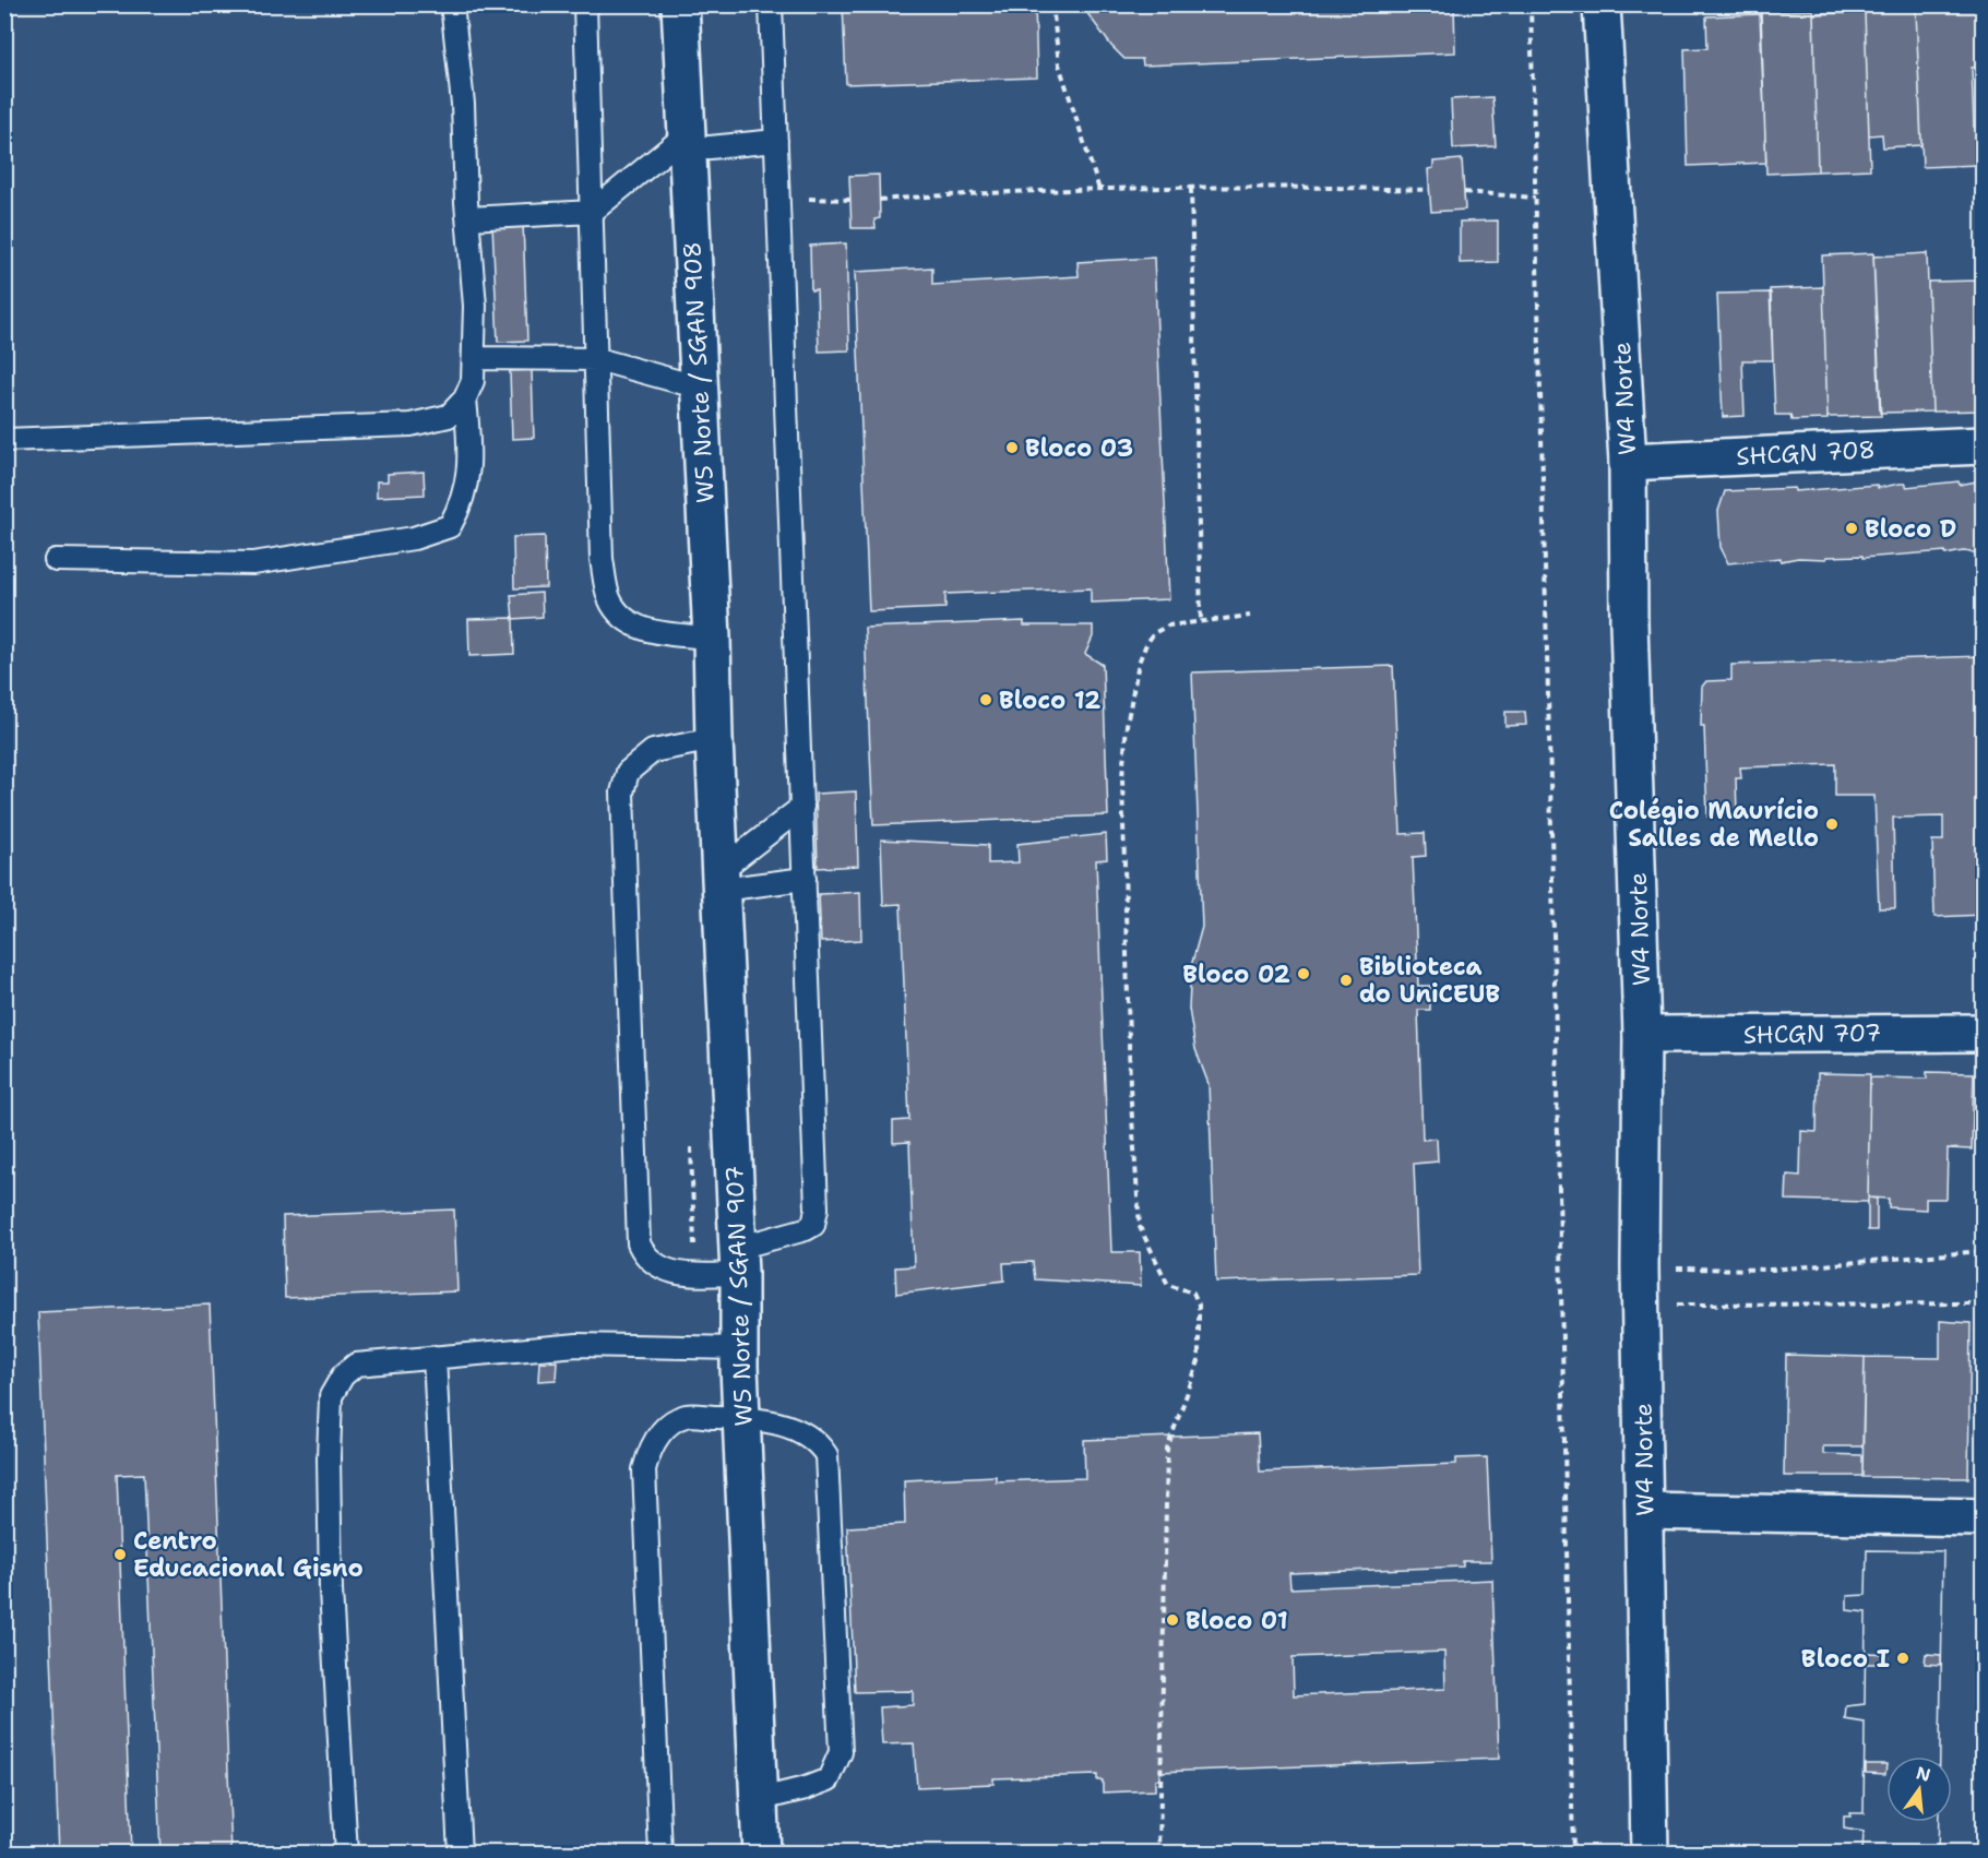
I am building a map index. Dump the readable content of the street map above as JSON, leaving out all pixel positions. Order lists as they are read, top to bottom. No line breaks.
{"streets":{"main road":["W5 Norte / SGAN 908","W4 Norte","SHCGN 708","SHCGN 707","W5 Norte / SGAN 907"]},"crossings":[["W5 Norte / SGAN 908","W5 Norte / SGAN 907"],["W4 Norte","SHCGN 708"],["W4 Norte","SHCGN 707"]],"places":["Bloco 03","Bloco D","Bloco 12","Colégio Maurício Salles de Mello","Bloco 02","Biblioteca do UniCEUB","Centro Educacional Gisno","Bloco 01","Bloco I"],"north":"top"}
